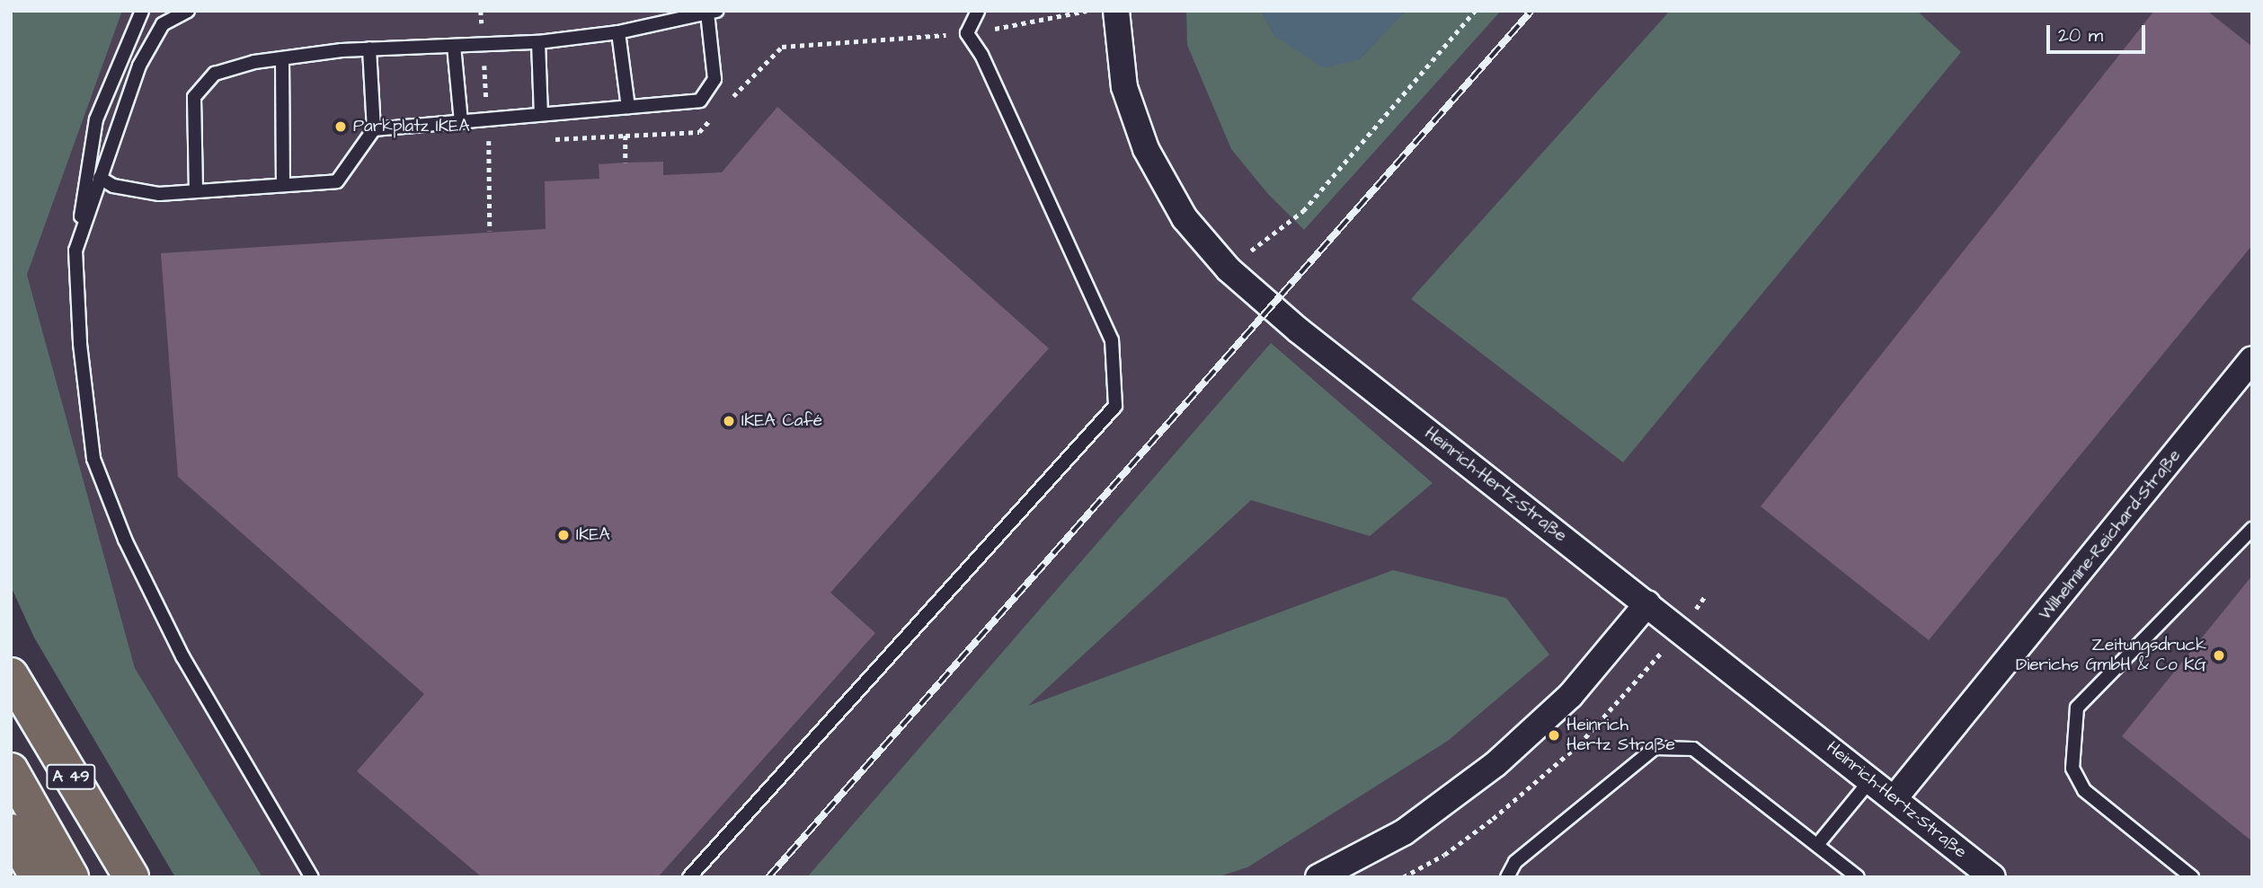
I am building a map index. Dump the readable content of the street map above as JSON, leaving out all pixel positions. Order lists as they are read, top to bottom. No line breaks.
{"streets":{"highway":["A 49"],"street":["Heinrich-Hertz-Straße","Wilhelmine-Reichard-Straße"]},"crossings":[["Heinrich-Hertz-Straße","Wilhelmine-Reichard-Straße"]],"places":["Parkplatz IKEA","IKEA Café","IKEA","Zeitungsdruck Dierichs GmbH & Co KG","Heinrich Hertz Straße"],"scale_bar":"20 m"}
